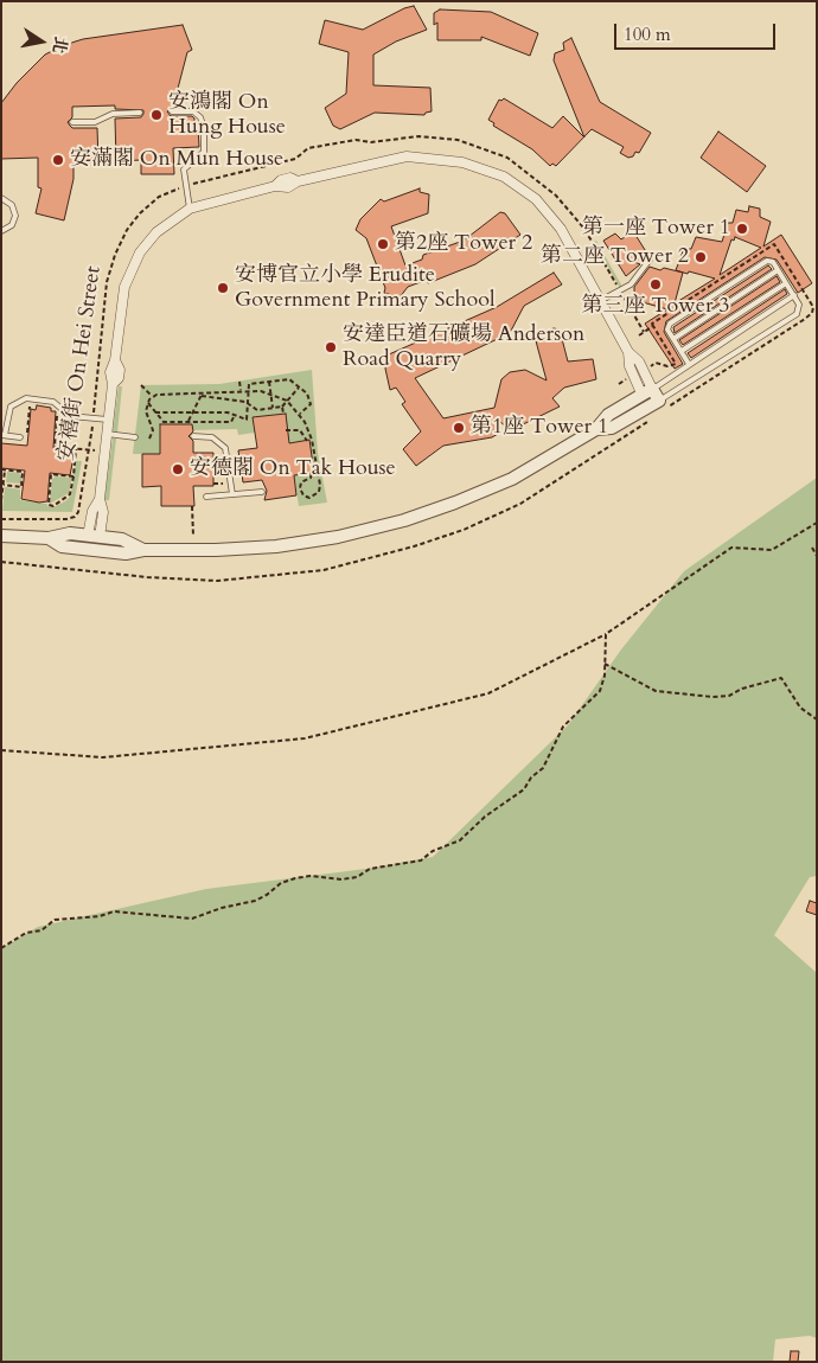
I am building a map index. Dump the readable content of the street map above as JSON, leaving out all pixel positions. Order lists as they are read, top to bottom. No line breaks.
{"streets":{"street":["安禧街 On Hei Street"]},"places":["安鴻閣 On Hung House","安滿閣 On Mun House","第一座 Tower 1","第2座 Tower 2","第二座 Tower 2","第三座 Tower 3","安博官立小學 Erudite Government Primary School","安達臣道石礦場 Anderson Road Quarry","第1座 Tower 1","安德閣 On Tak House"],"scale_bar":"100 m","north":"right"}
